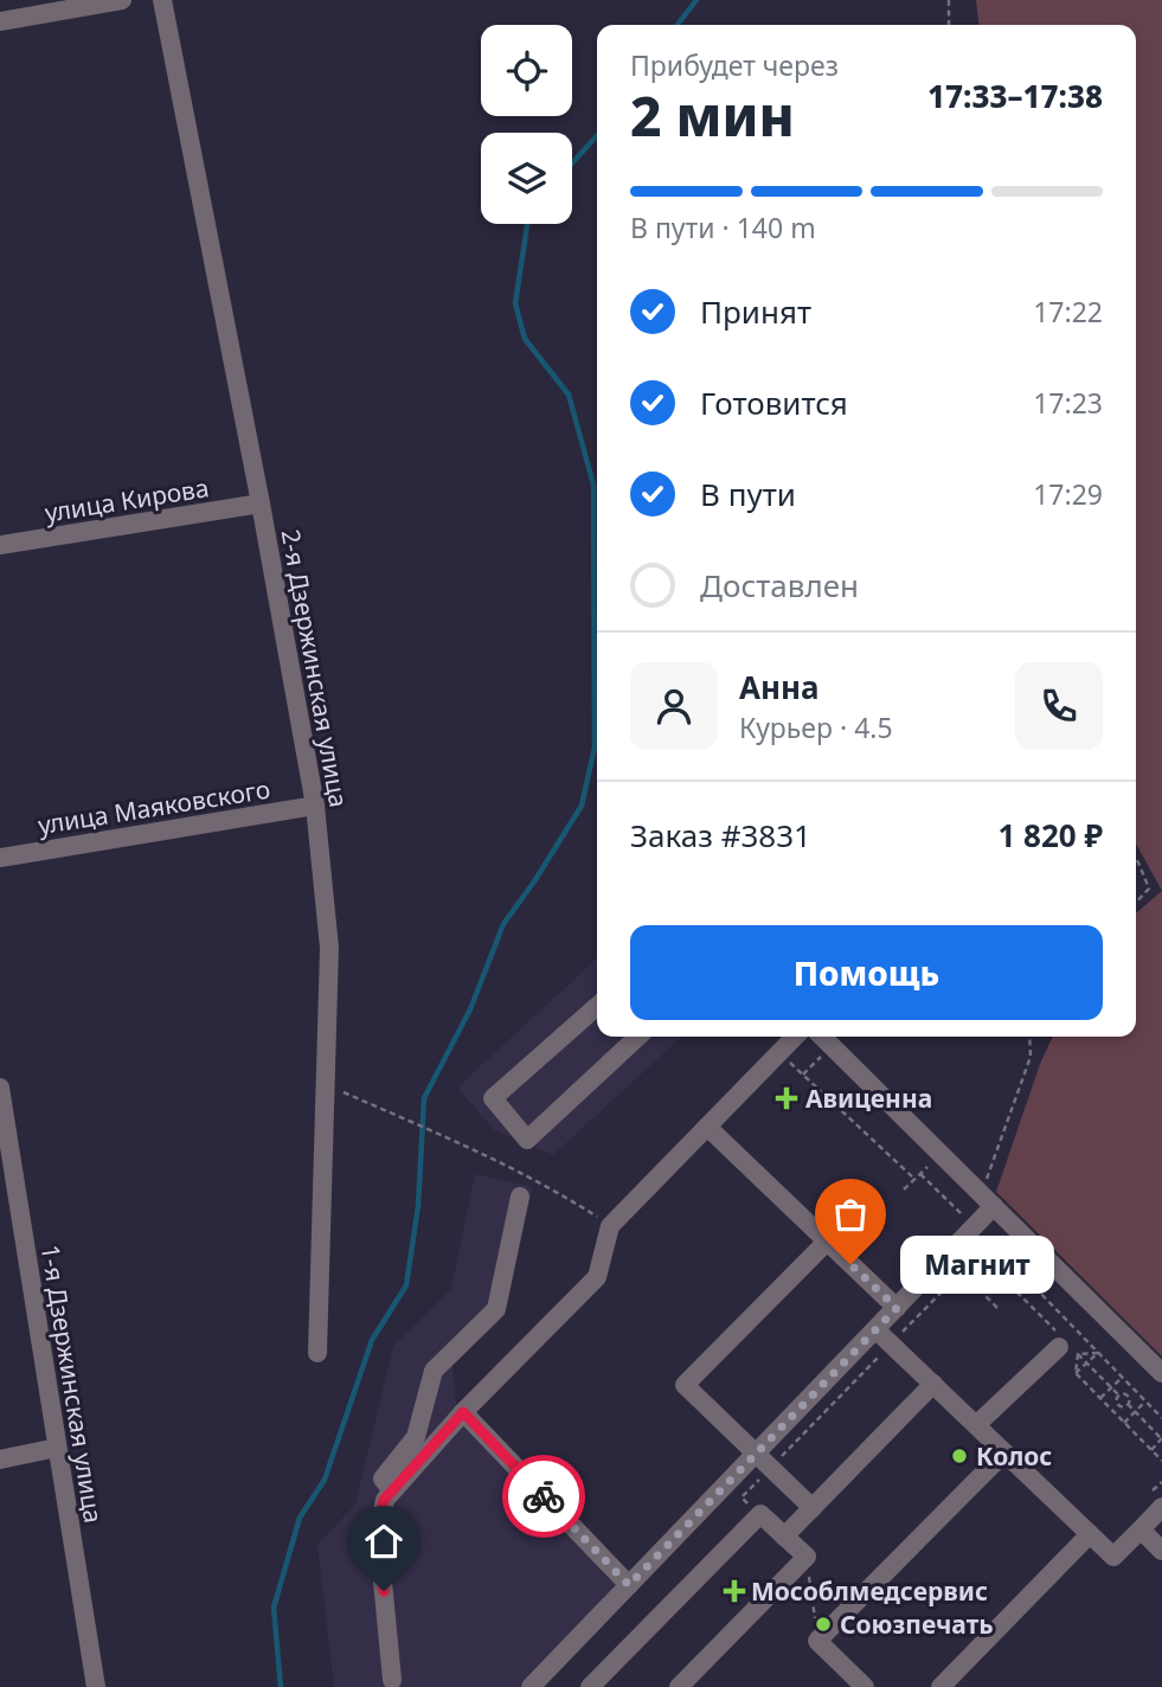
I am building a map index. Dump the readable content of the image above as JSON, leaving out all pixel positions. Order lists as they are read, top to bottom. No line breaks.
{"streets":{"street":["улица Кирова","2-я Дзержинская улица","улица Маяковского","1-я Дзержинская улица"]},"crossings":[["улица Кирова","2-я Дзержинская улица"],["2-я Дзержинская улица","улица Маяковского"]],"places":{"health":["Авиценна","Мособлмедсервис"],"other":["Магнит","Колос","Союзпечать"]},"page":{"heading":["2 мин","Прибудет через","17:33–17:38"],"panel":["Анна","Курьер · 4.5","Заказ #3831","1 820 ₽"],"bar":"В пути · 140 m","list":[["Принят","17:22"],["Готовится","17:23"],["В пути","17:29"],"Доставлен"],"buttons":"Помощь","bubble":"Магнит"}}
